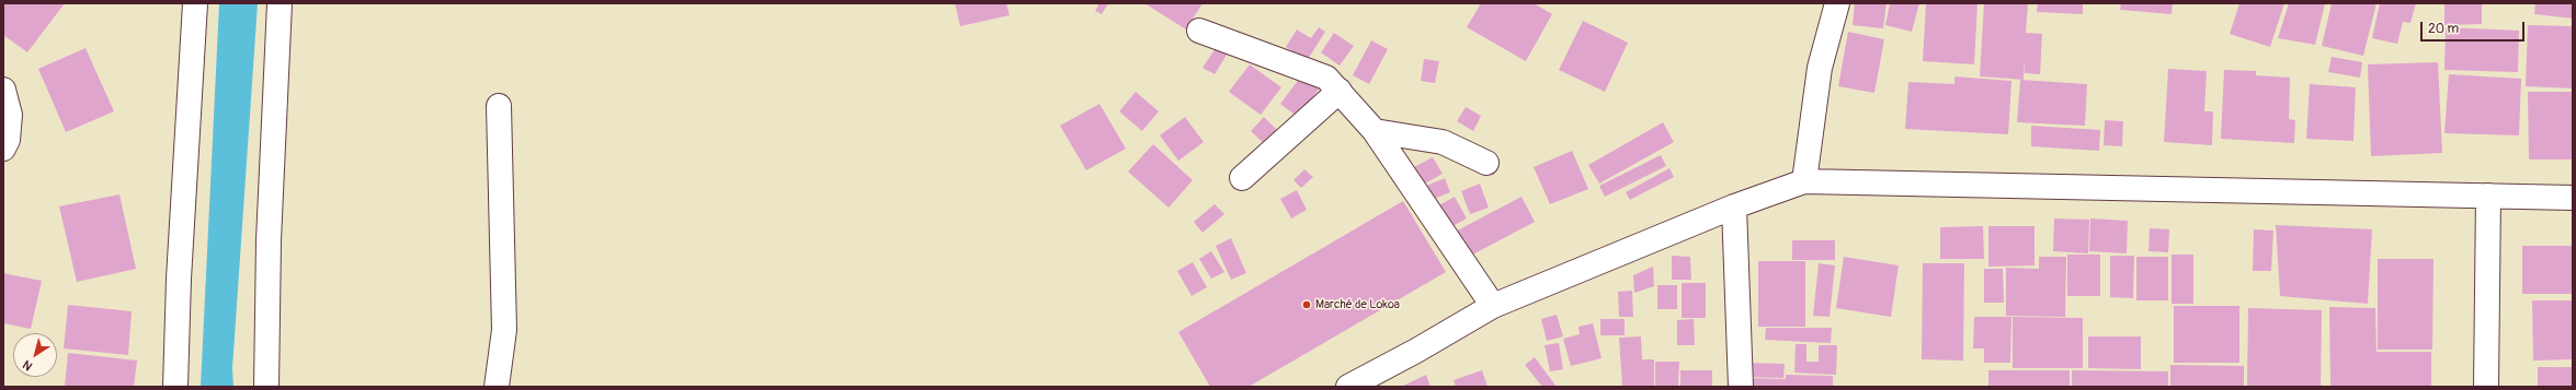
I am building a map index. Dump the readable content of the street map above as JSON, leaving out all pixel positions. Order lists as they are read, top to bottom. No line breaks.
{"places":["Marché de Lokoa"],"scale_bar":"20 m","north":"bottom left"}
